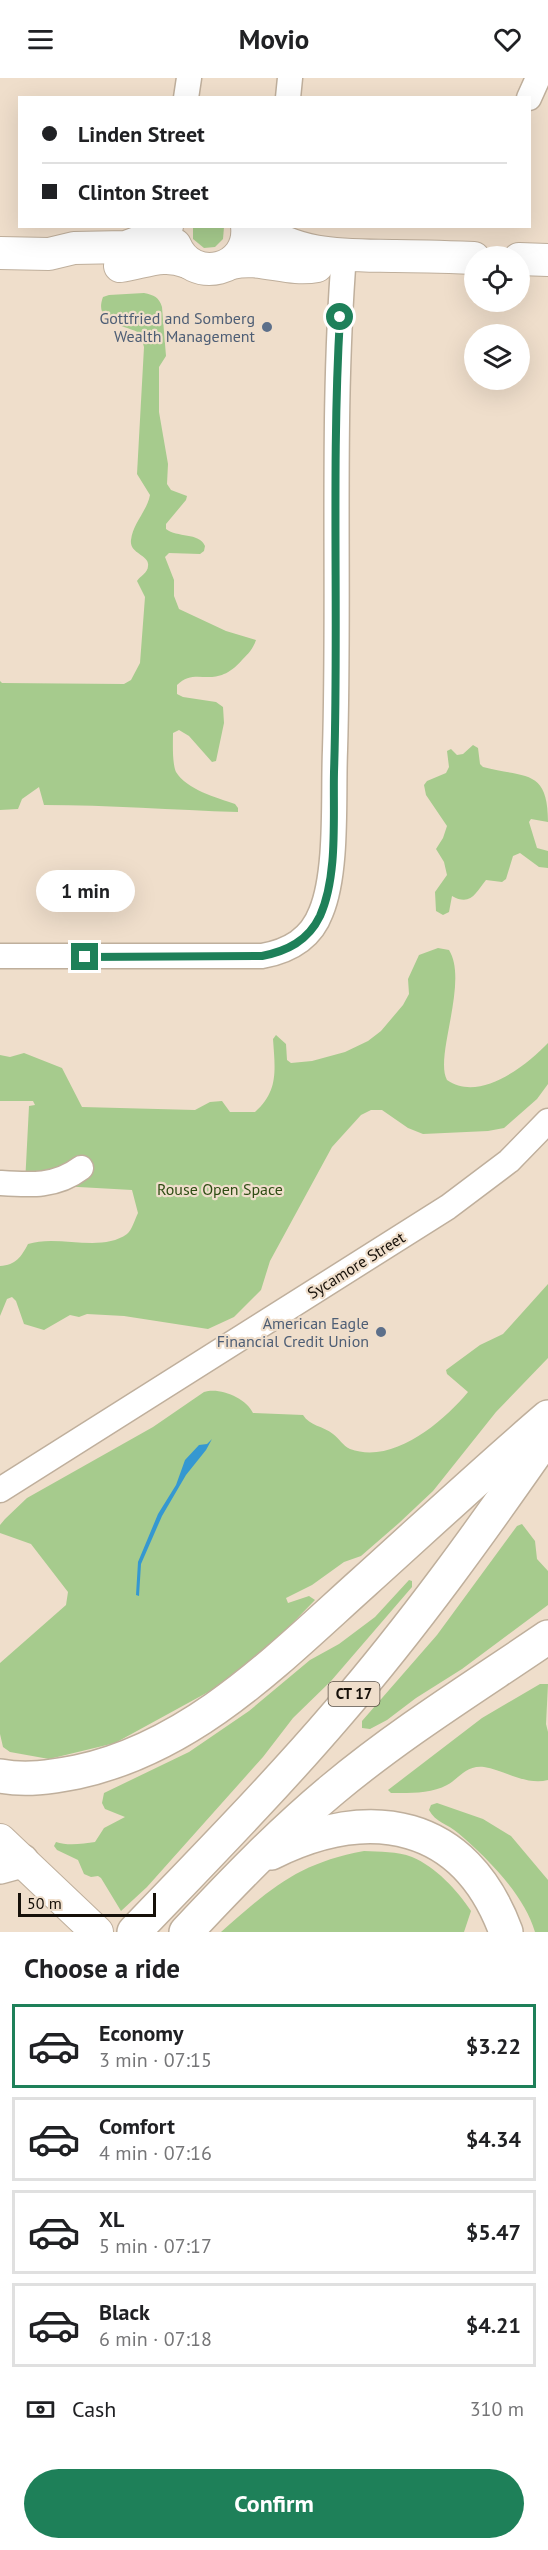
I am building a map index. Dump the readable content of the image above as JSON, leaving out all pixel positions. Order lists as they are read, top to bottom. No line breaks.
{"streets":{"highway":["CT 17"],"street":["Sycamore Street"]},"parks":["Rouse Open Space"],"places":["Gottfried and Somberg Wealth Management","American Eagle Financial Credit Union"],"scale_bar":"50 m","page":{"header":"Movio","banner":["Linden Street","Clinton Street"],"bubble":"1 min","scale":"50 m","heading":"Choose a ride","list":[{"name":"Economy","note":"3 min · 07:15","value":"$3.22"},{"name":"Comfort","note":"4 min · 07:16","value":"$4.34"},{"name":"XL","note":"5 min · 07:17","value":"$5.47"},{"name":"Black","note":"6 min · 07:18","value":"$4.21"}],"pay":["Cash","310 m"],"buttons":"Confirm"}}
